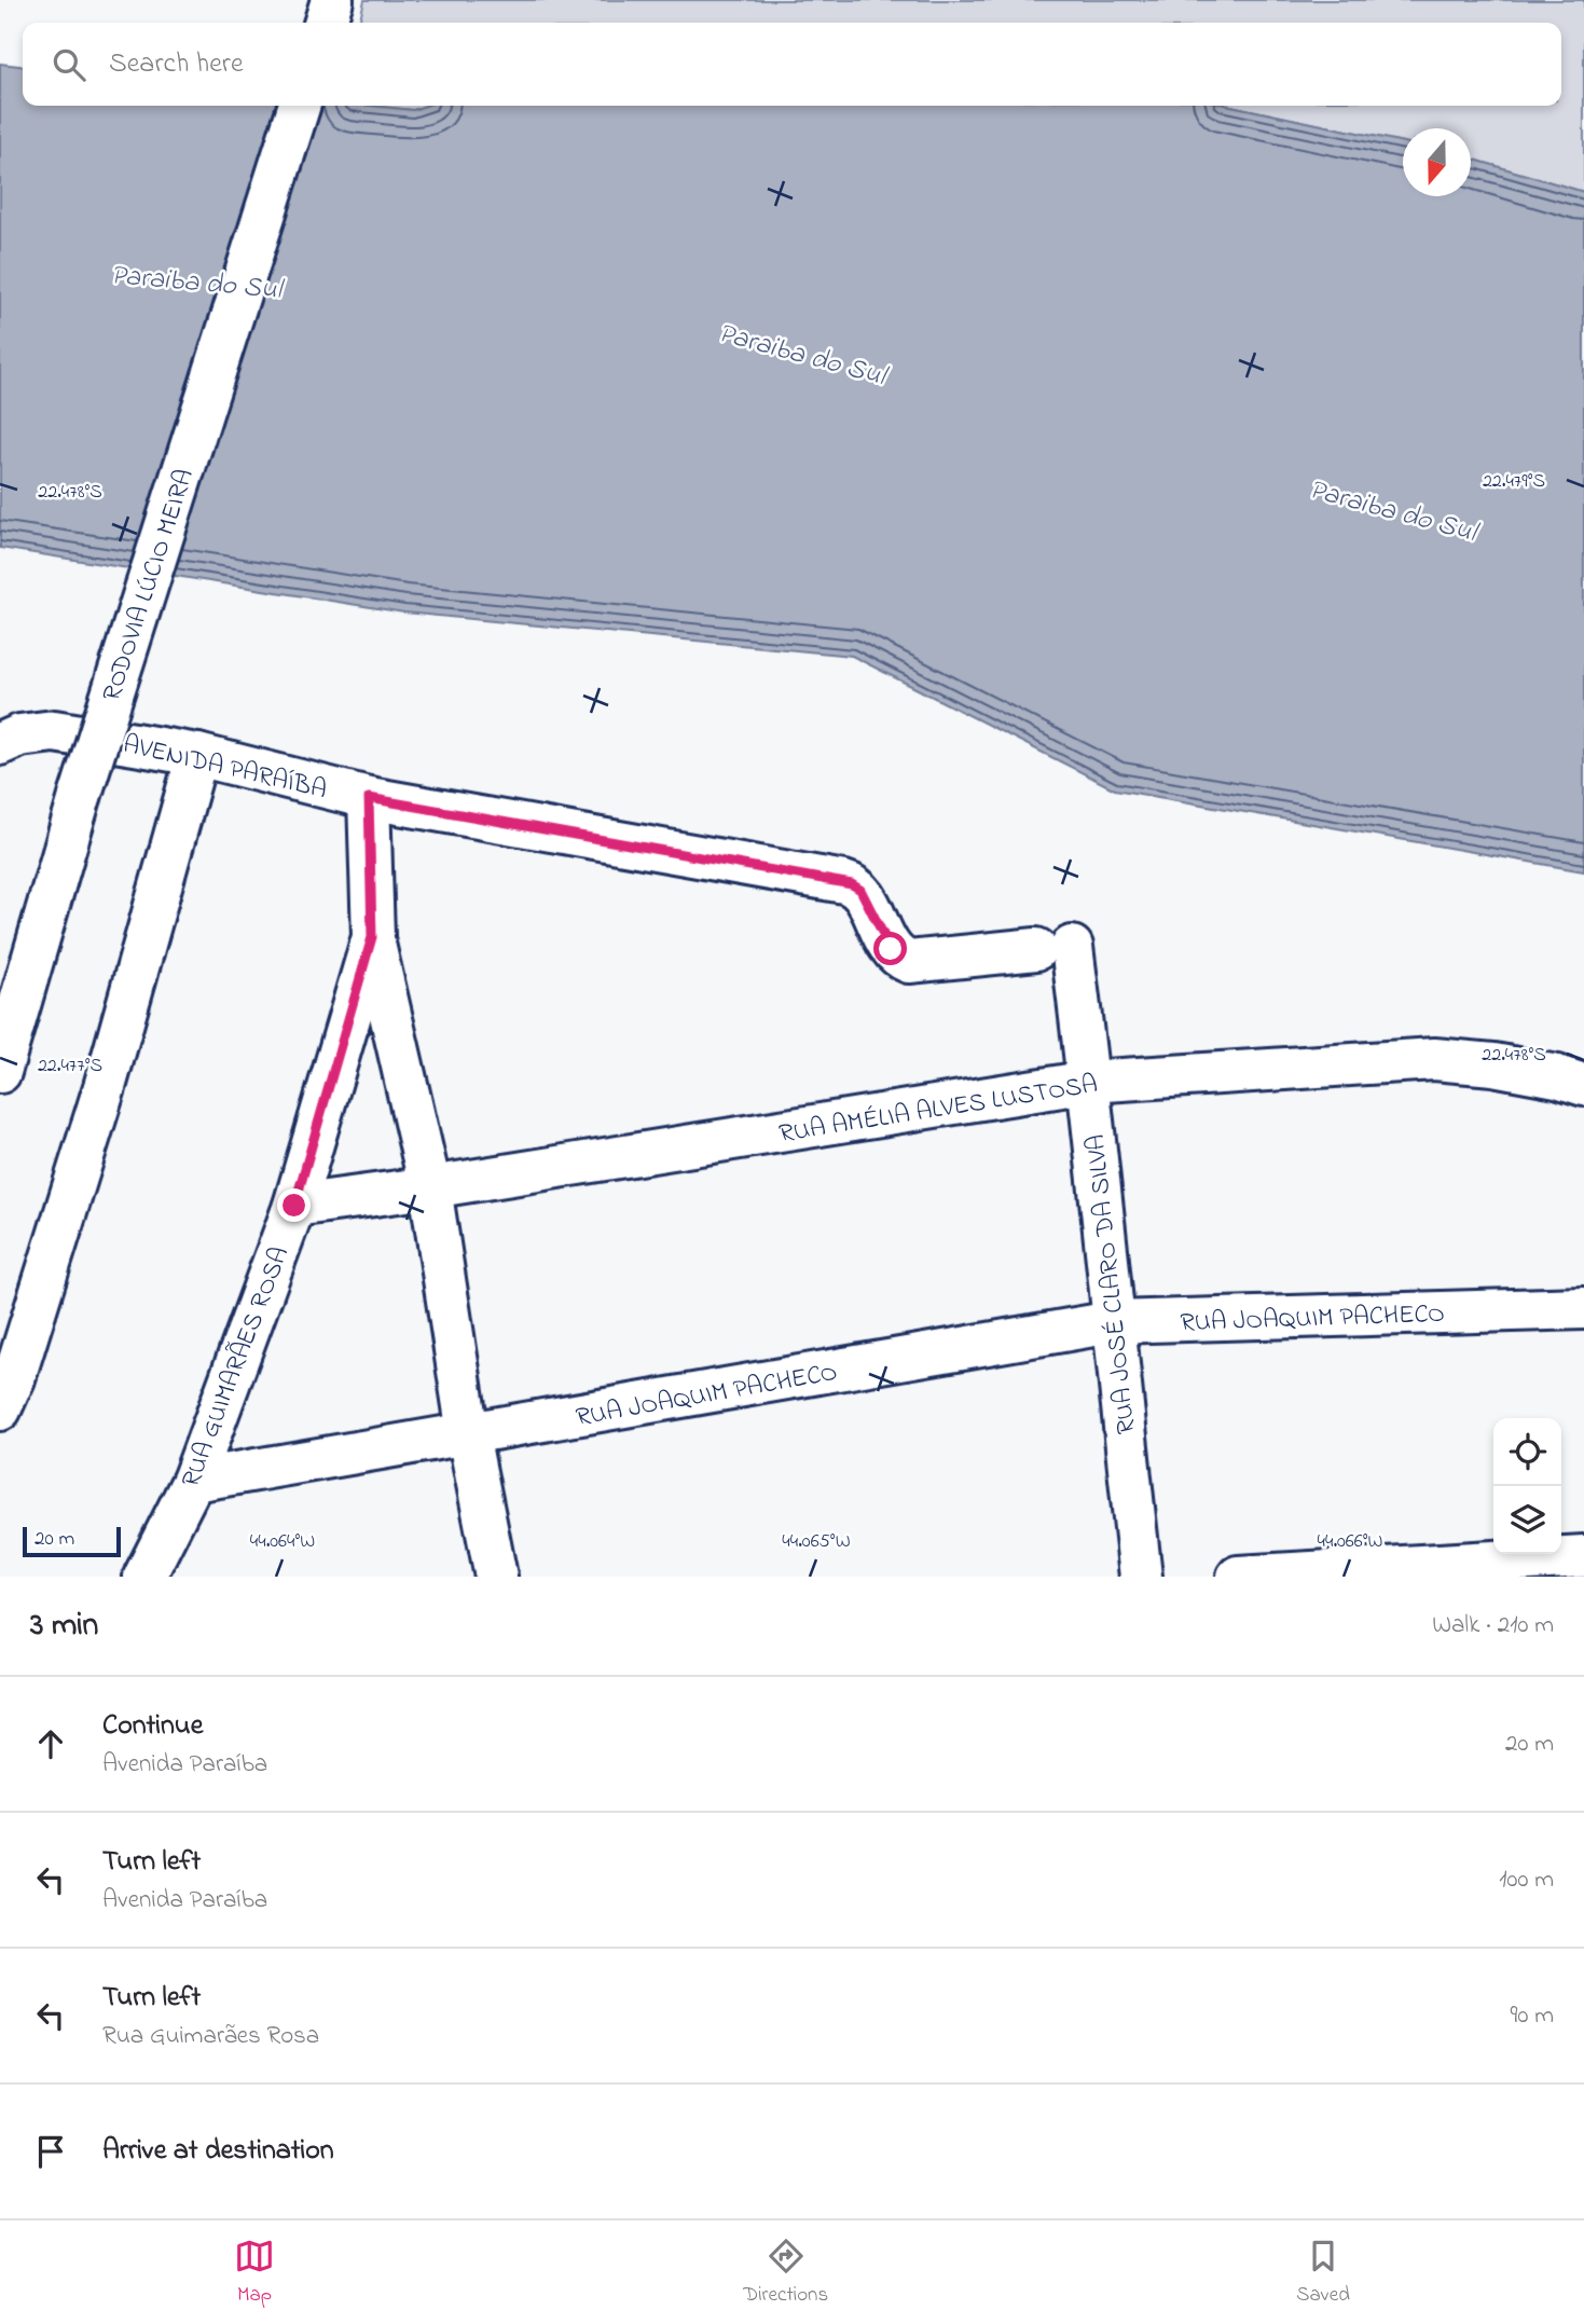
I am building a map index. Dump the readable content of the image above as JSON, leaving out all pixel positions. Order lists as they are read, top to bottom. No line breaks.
{"streets":{"main road":["RODOVIA LÚCIO MEIRA","AVENIDA PARAÍBA","RUA AMÉLIA ALVES LUSTOSA","RUA JOSÉ CLARO DA SILVA","RUA JOAQUIM PACHECO","RUA GUIMARÃES ROSA"]},"crossings":[["AVENIDA PARAÍBA","RUA JOSÉ CLARO DA SILVA"],["AVENIDA PARAÍBA","RUA GUIMARÃES ROSA"],["RUA AMÉLIA ALVES LUSTOSA","RUA JOSÉ CLARO DA SILVA"],["RUA AMÉLIA ALVES LUSTOSA","RUA GUIMARÃES ROSA"],["RUA JOSÉ CLARO DA SILVA","RUA JOAQUIM PACHECO"],["RUA JOAQUIM PACHECO","RUA GUIMARÃES ROSA"]],"water":["Paraiba do Sul"],"scale_bar":"20 m","north":"bottom","page":{"search":"Search here","scale":"20 m","heading":["3 min","Walk · 210 m"],"list":[["Continue","Avenida Paraíba","20 m"],["Turn left","Avenida Paraíba","100 m"],["Turn left","Rua Guimarães Rosa","90 m"],"Arrive at destination"],"nav":["Map","Directions","Saved"]},"coordinates":["22.479°S","22.478°S","22.477°S","44.064°W","44.065°W","44.066°W"]}
